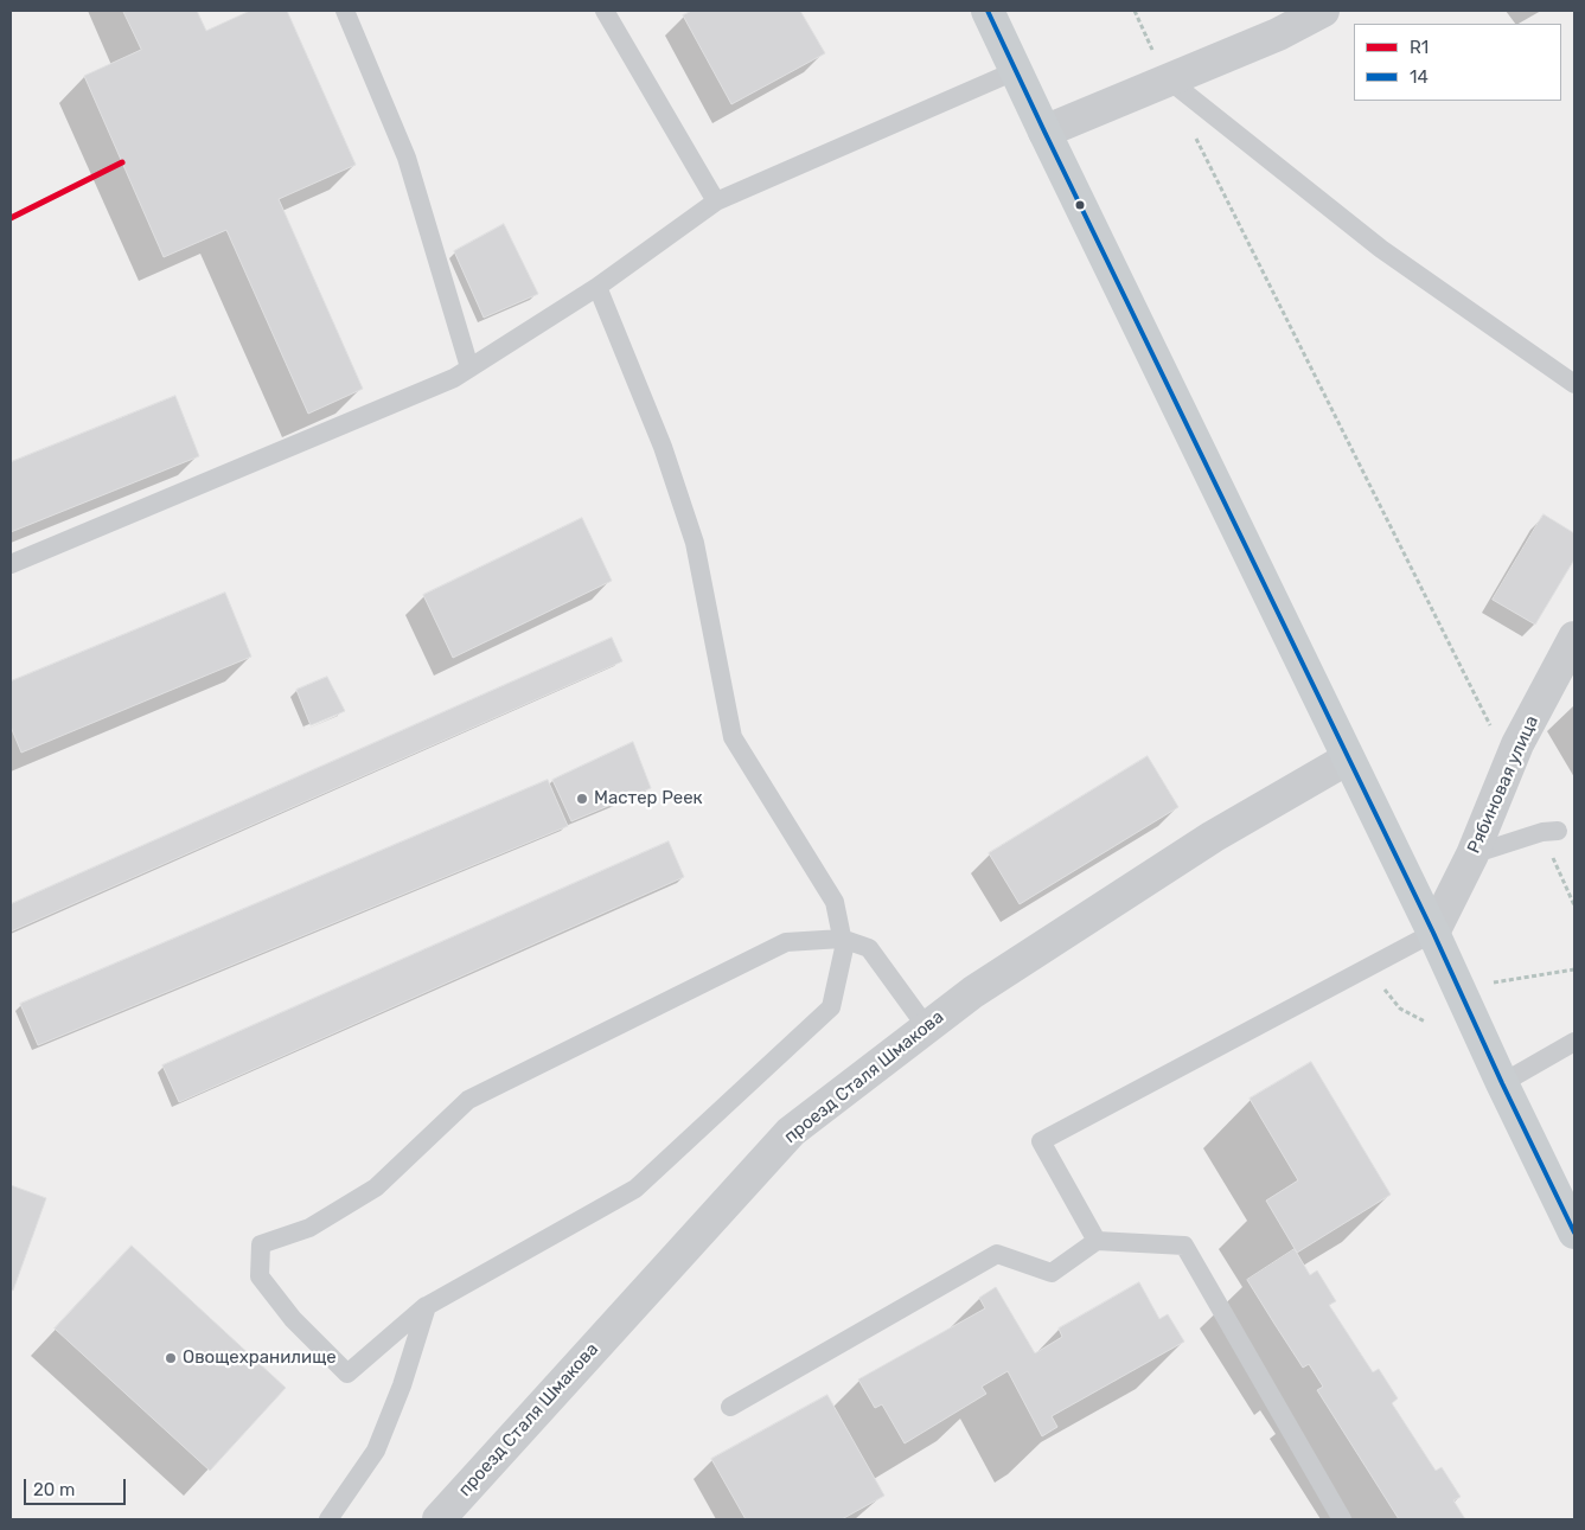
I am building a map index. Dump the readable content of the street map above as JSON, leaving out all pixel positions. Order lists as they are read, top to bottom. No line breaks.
{"streets":{"street":["Рябиновая улица","проезд Сталя Шмакова"]},"places":["Мастер Реек","Овощехранилище"],"lines":["transit line 14","transit line R1"],"legend":["R1","14"],"scale_bar":"20 m"}
